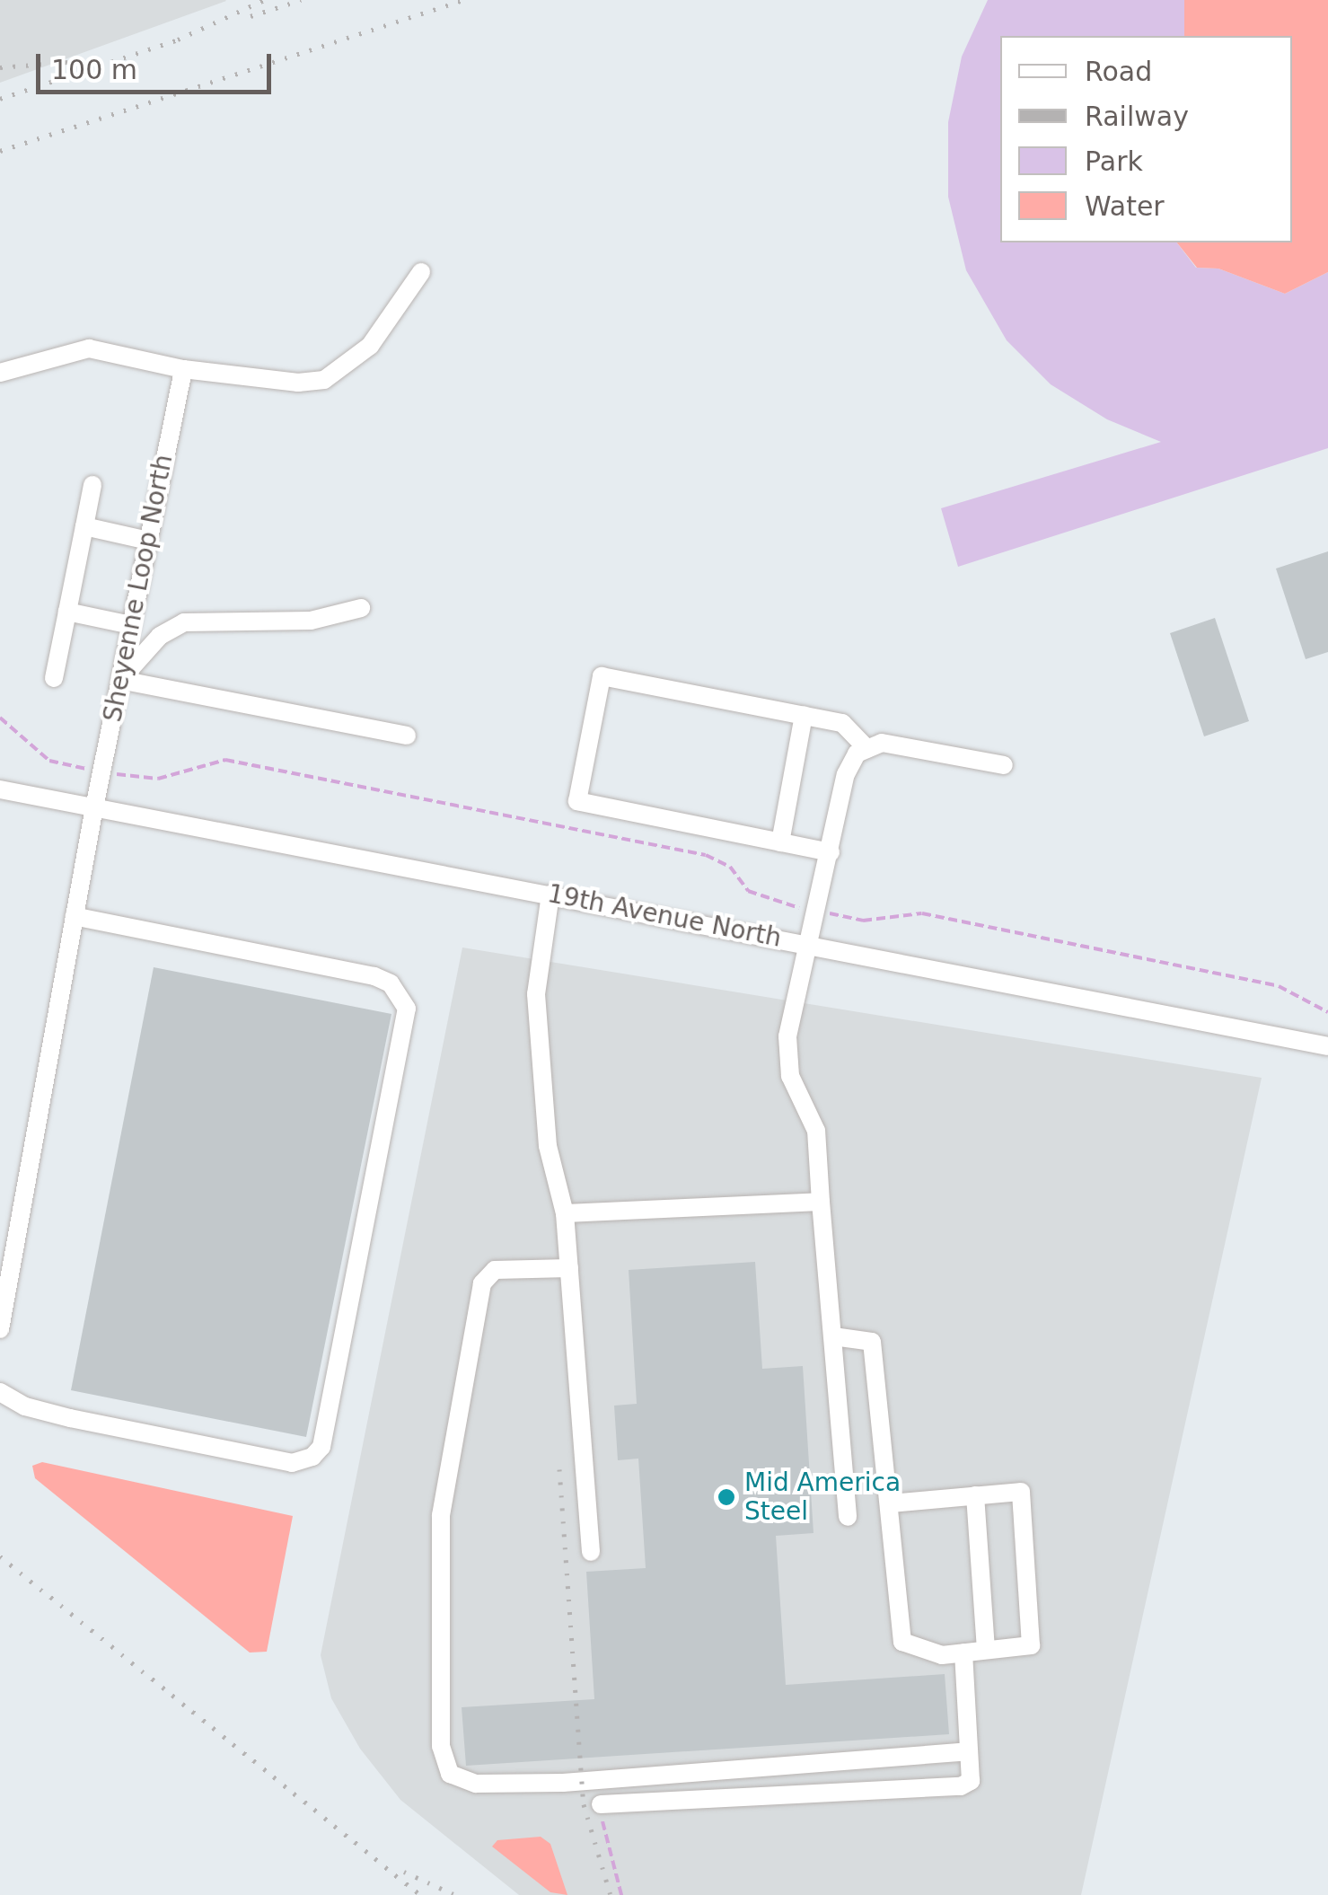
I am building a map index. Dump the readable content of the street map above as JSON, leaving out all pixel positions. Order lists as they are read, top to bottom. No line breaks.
{"streets":{"street":["Sheyenne Loop North","19th Avenue North"]},"crossings":[["Sheyenne Loop North","19th Avenue North"]],"places":["Mid America Steel"],"legend":["Road","Railway","Park","Water"],"scale_bar":"100 m"}
